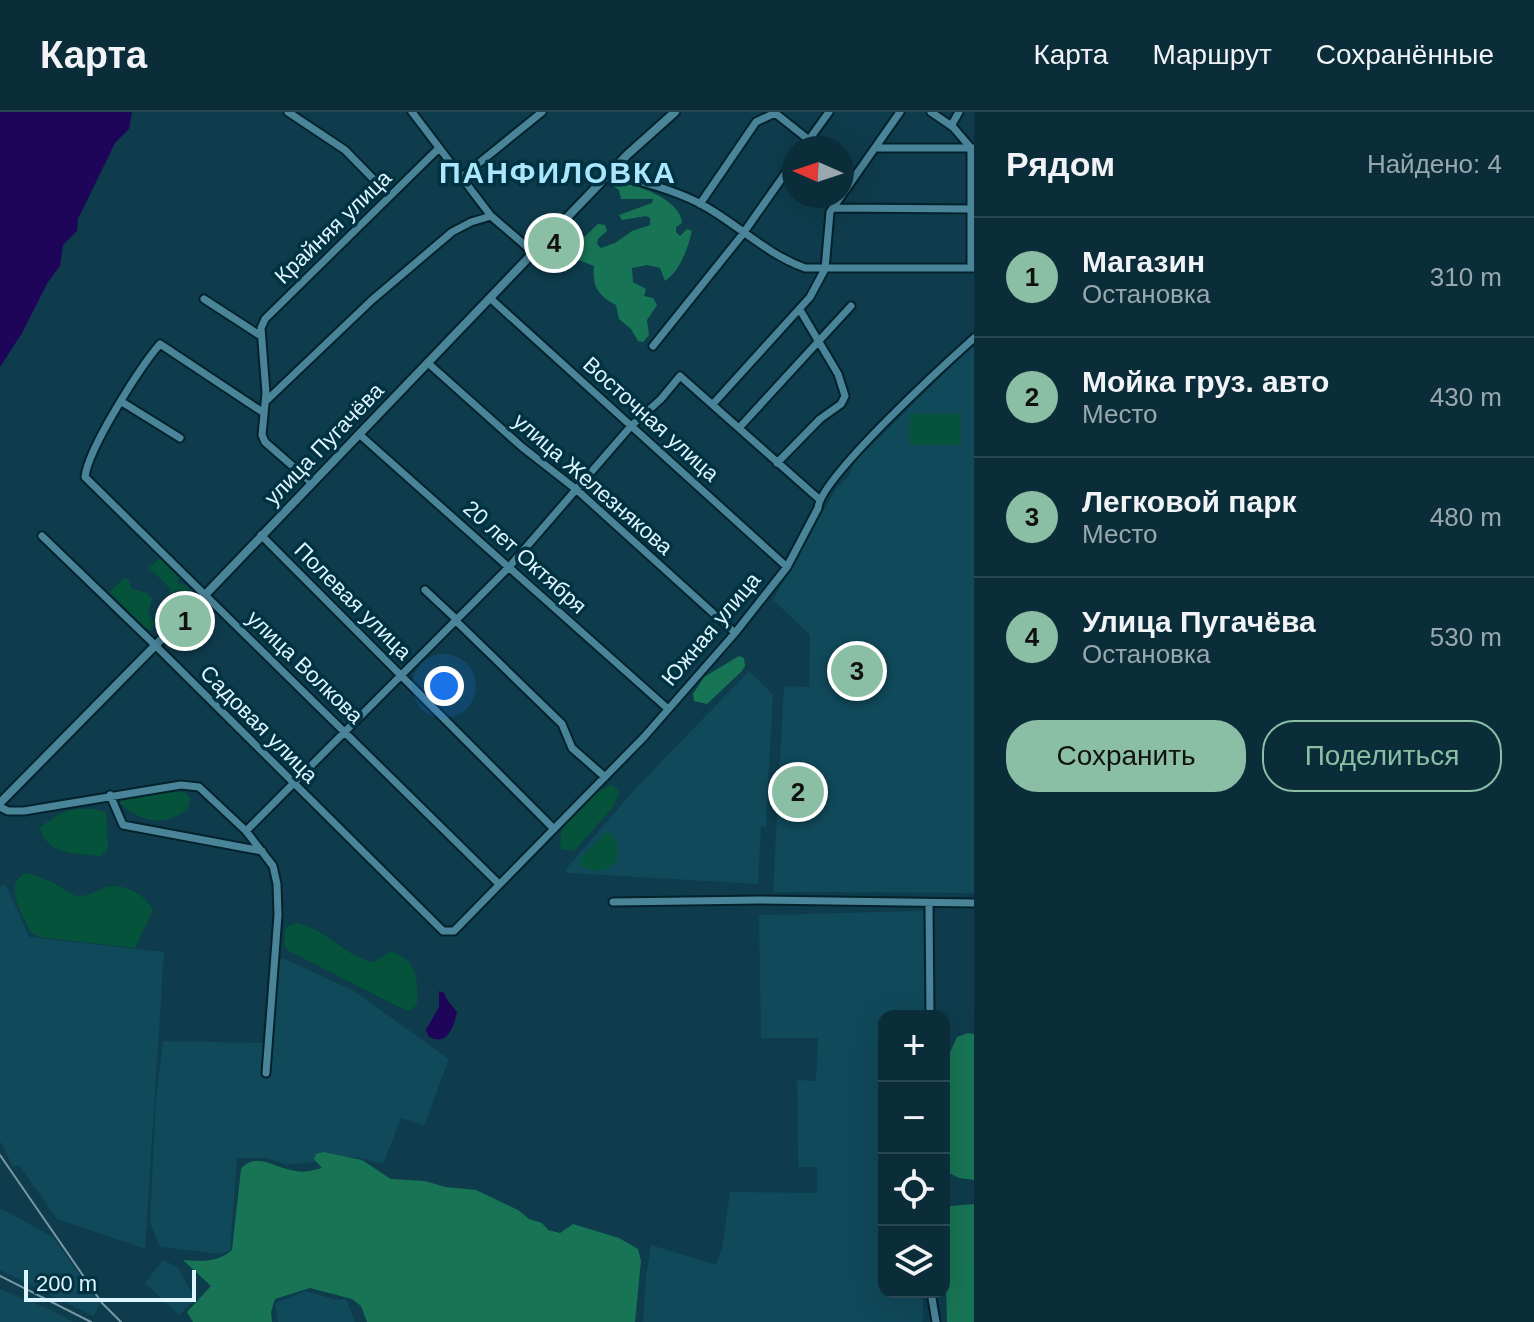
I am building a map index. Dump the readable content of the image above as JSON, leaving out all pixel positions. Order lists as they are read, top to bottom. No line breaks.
{"streets":{"street":["Крайняя улица","Восточная улица","улица Пугачёва","улица Железнякова","20 лет Октября","Полевая улица","Южная улица","улица Волкова","Садовая улица"]},"crossings":[["Восточная улица","улица Пугачёва"],["Восточная улица","Южная улица"],["улица Пугачёва","улица Железнякова"],["улица Пугачёва","20 лет Октября"],["улица Пугачёва","Полевая улица"],["улица Пугачёва","улица Волкова"],["улица Пугачёва","Садовая улица"],["улица Железнякова","Южная улица"],["20 лет Октября","Южная улица"],["Полевая улица","Южная улица"],["Южная улица","улица Волкова"],["Южная улица","Садовая улица"]],"districts":["ПАНФИЛОВКА"],"scale_bar":"200 m","north":"left","page":{"header":"Карта","nav":["Карта","Маршрут","Сохранённые"],"heading":["Рядом","Найдено: 4"],"pins":["4","1","3","2"],"list":[{"mark":"1","name":"Магазин","note":"Остановка","value":"310 m"},{"mark":"2","name":"Мойка груз. авто","note":"Место","value":"430 m"},{"mark":"3","name":"Легковой парк","note":"Место","value":"480 m"},{"mark":"4","name":"Улица Пугачёва","note":"Остановка","value":"530 m"}],"buttons":["Сохранить","Поделиться"],"map_buttons":["+","−"],"scale":"200 m"}}
